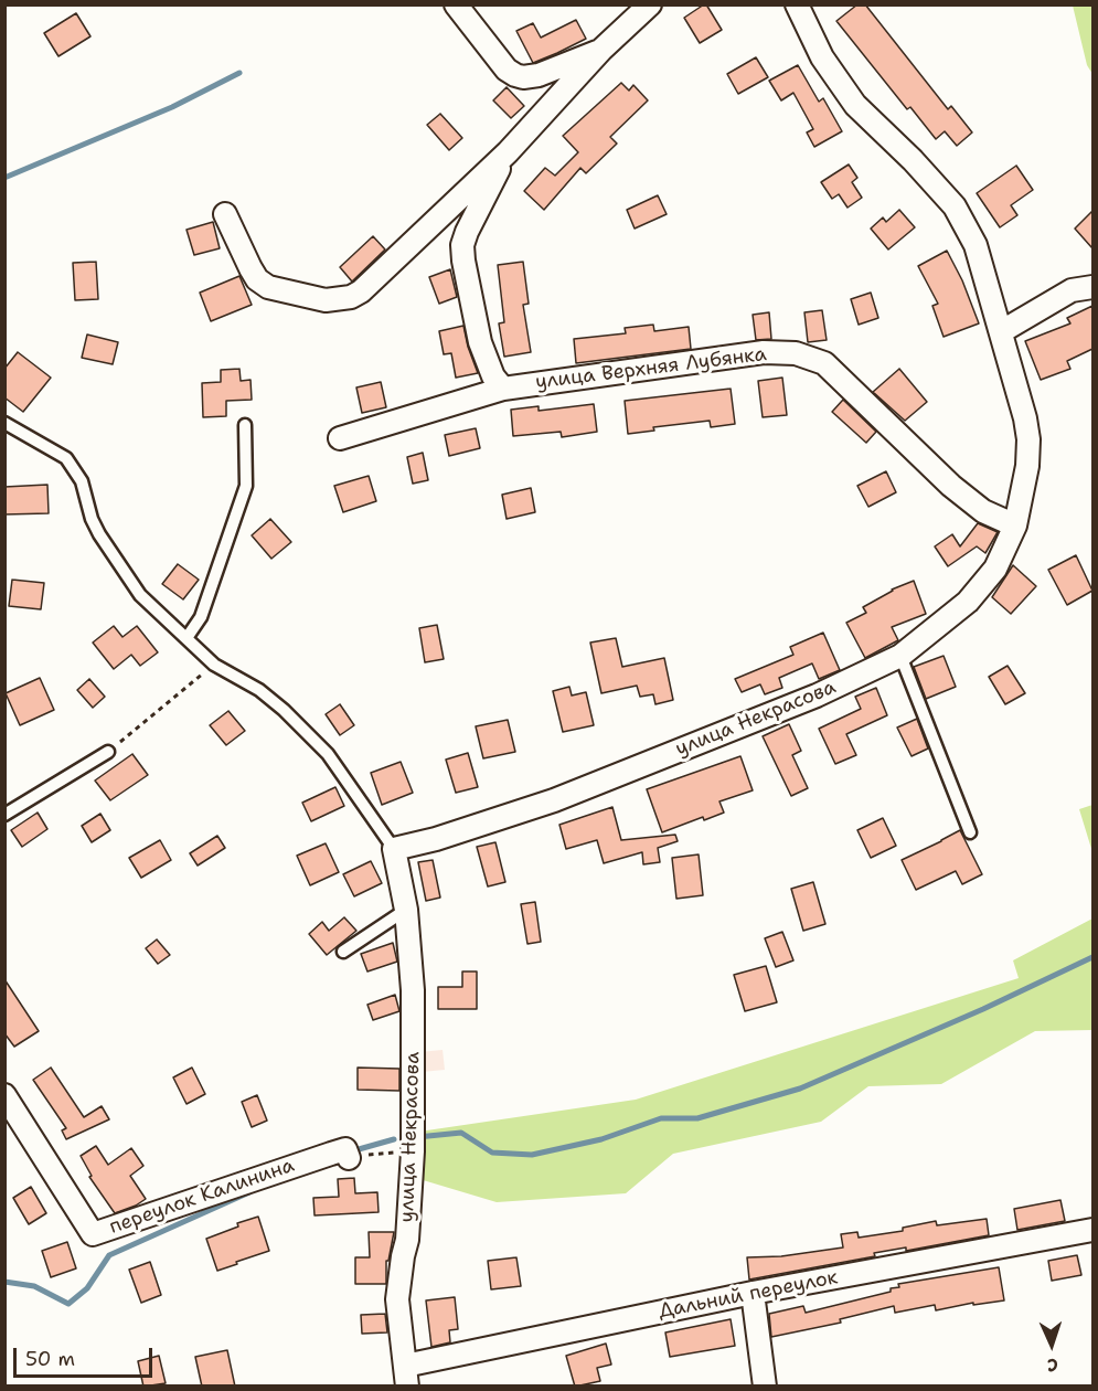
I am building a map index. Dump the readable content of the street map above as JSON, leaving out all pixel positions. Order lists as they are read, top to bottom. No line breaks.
{"streets":{"street":["улица Верхняя Лубянка","улица Некрасова","переулок Калинина","Дальний переулок"]},"crossings":[["улица Верхняя Лубянка","улица Некрасова"],["улица Некрасова","Дальний переулок"]],"scale_bar":"50 m","north":"bottom"}
